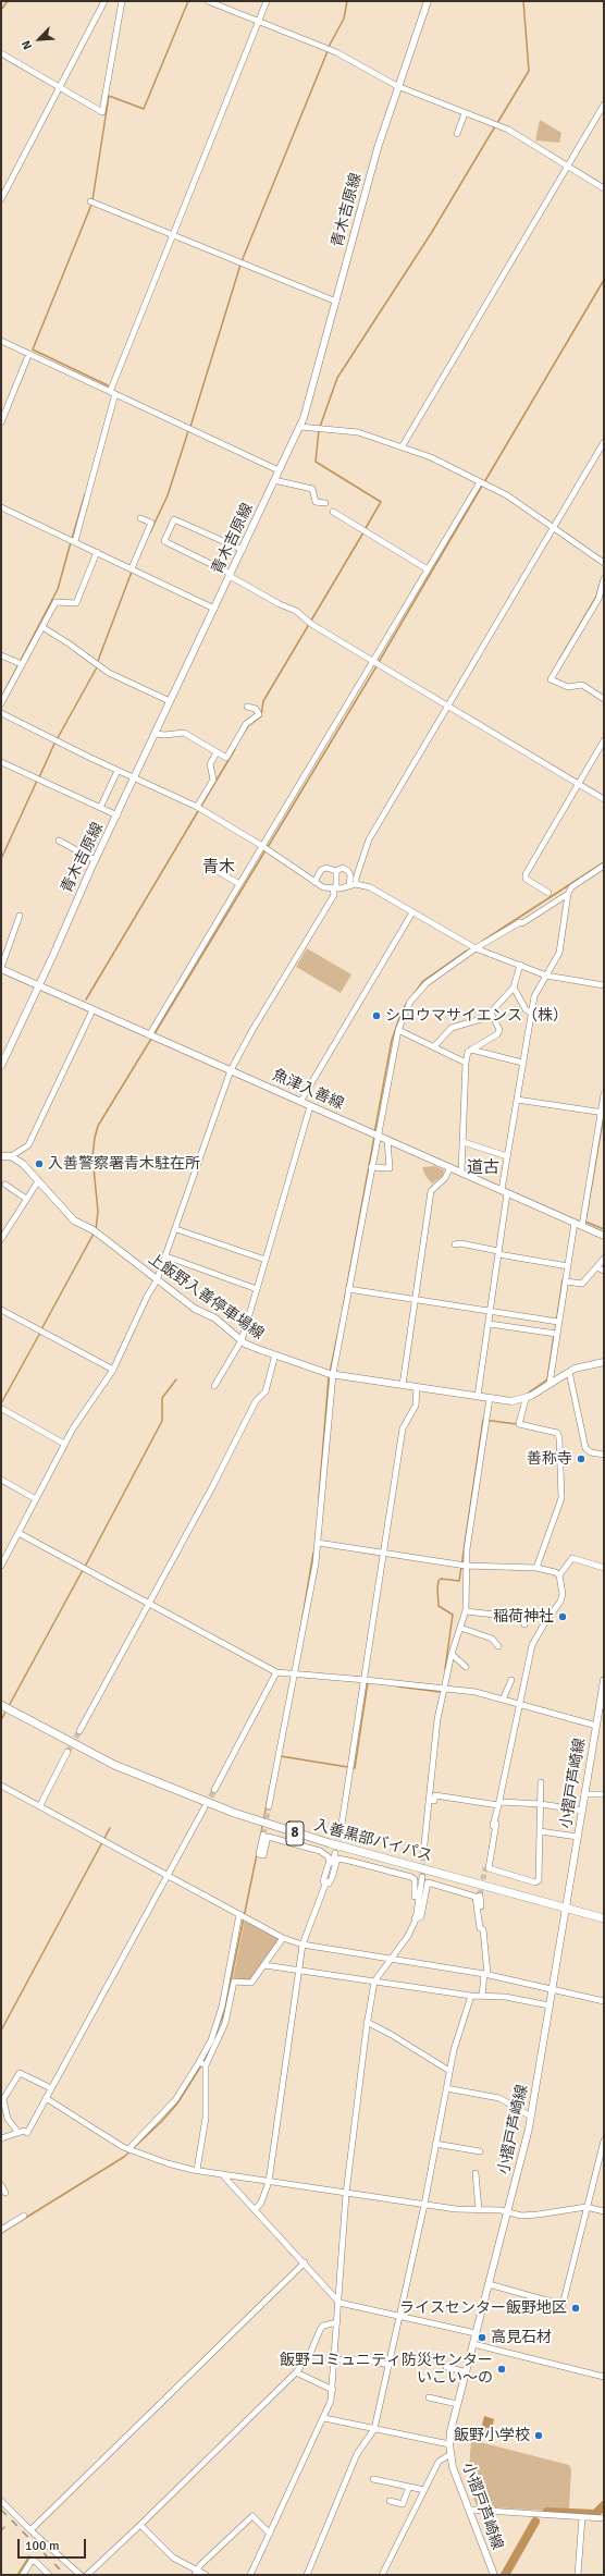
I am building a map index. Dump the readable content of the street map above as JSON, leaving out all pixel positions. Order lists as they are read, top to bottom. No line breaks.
{"streets":{"highway":["8","入善黒部バイパス"],"main road":["青木吉原線","魚津入善線","上飯野入善停車場線","小摺戸芦崎線"]},"crossings":[["青木吉原線","魚津入善線"],["小摺戸芦崎線","入善黒部バイパス"]],"districts":["青木","道古"],"places":["シロウマサイエンス（株）","入善警察署青木駐在所","善称寺","稲荷神社","ライスセンター飯野地区","高見石材","飯野コミュニティ防災センター いこい～の","飯野小学校"],"scale_bar":"100 m","north":"bottom left"}
